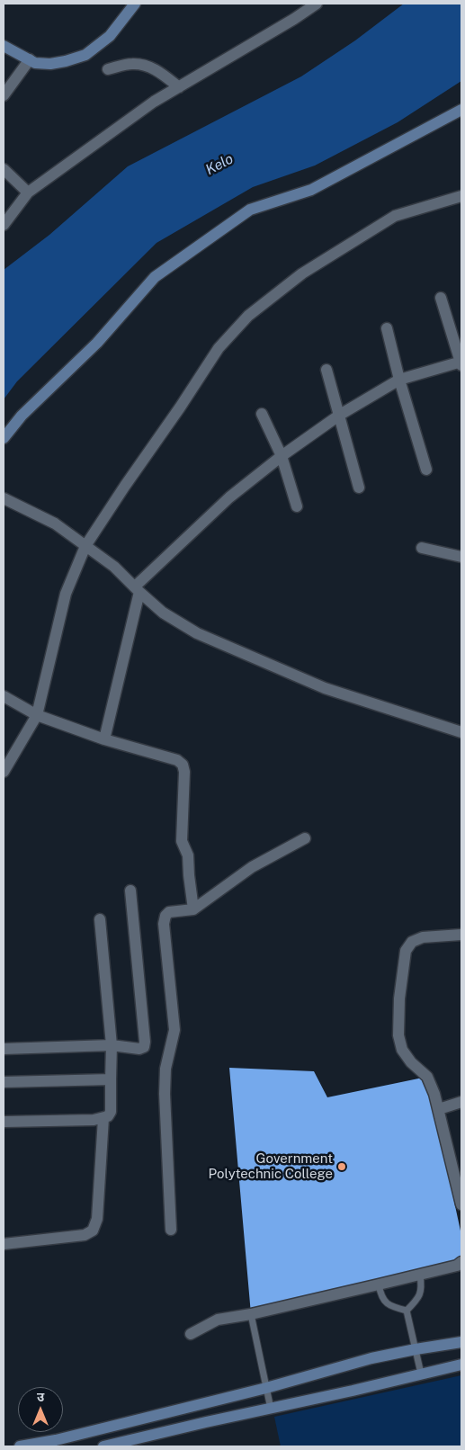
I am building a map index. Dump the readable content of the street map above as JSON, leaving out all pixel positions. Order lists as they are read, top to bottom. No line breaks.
{"water":["Kelo"],"places":["Government Polytechnic College"],"north":"top"}
